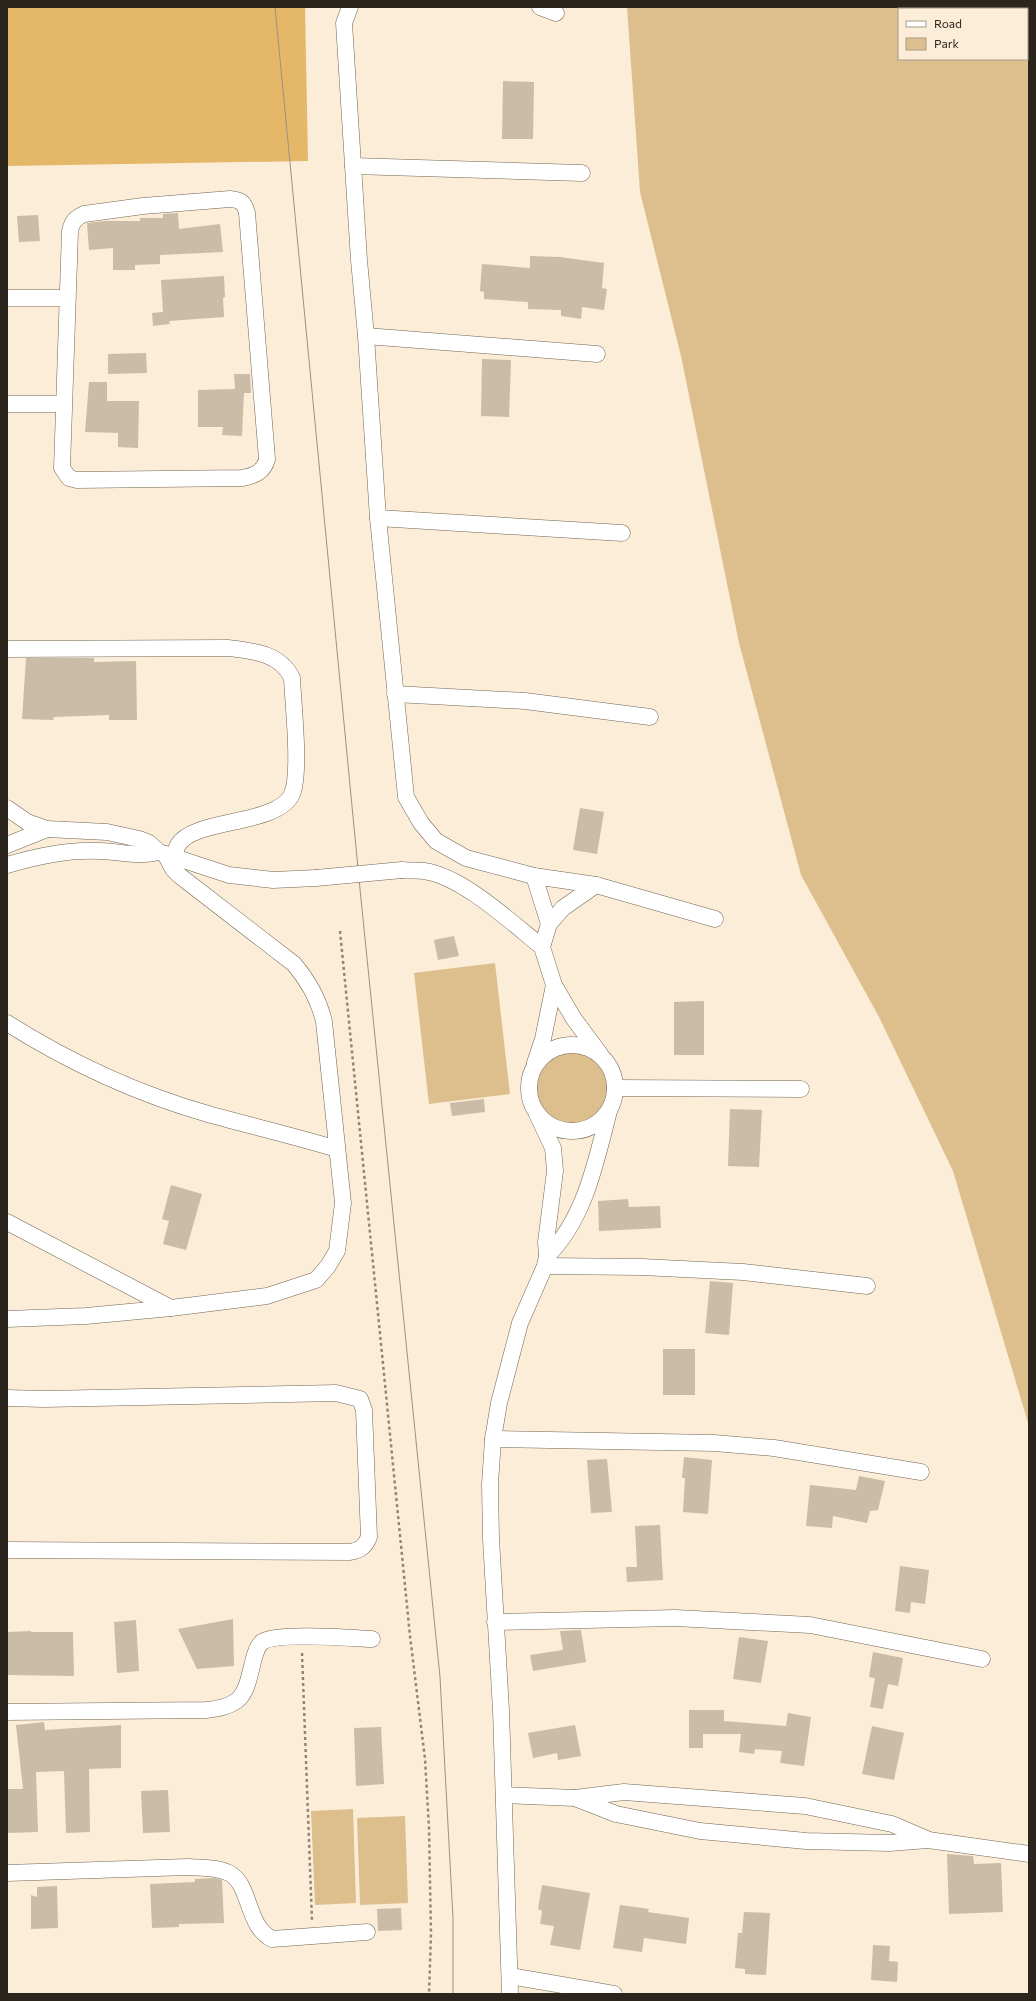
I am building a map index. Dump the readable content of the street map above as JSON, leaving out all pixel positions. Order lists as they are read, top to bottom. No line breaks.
{"legend":["Road","Park"]}
